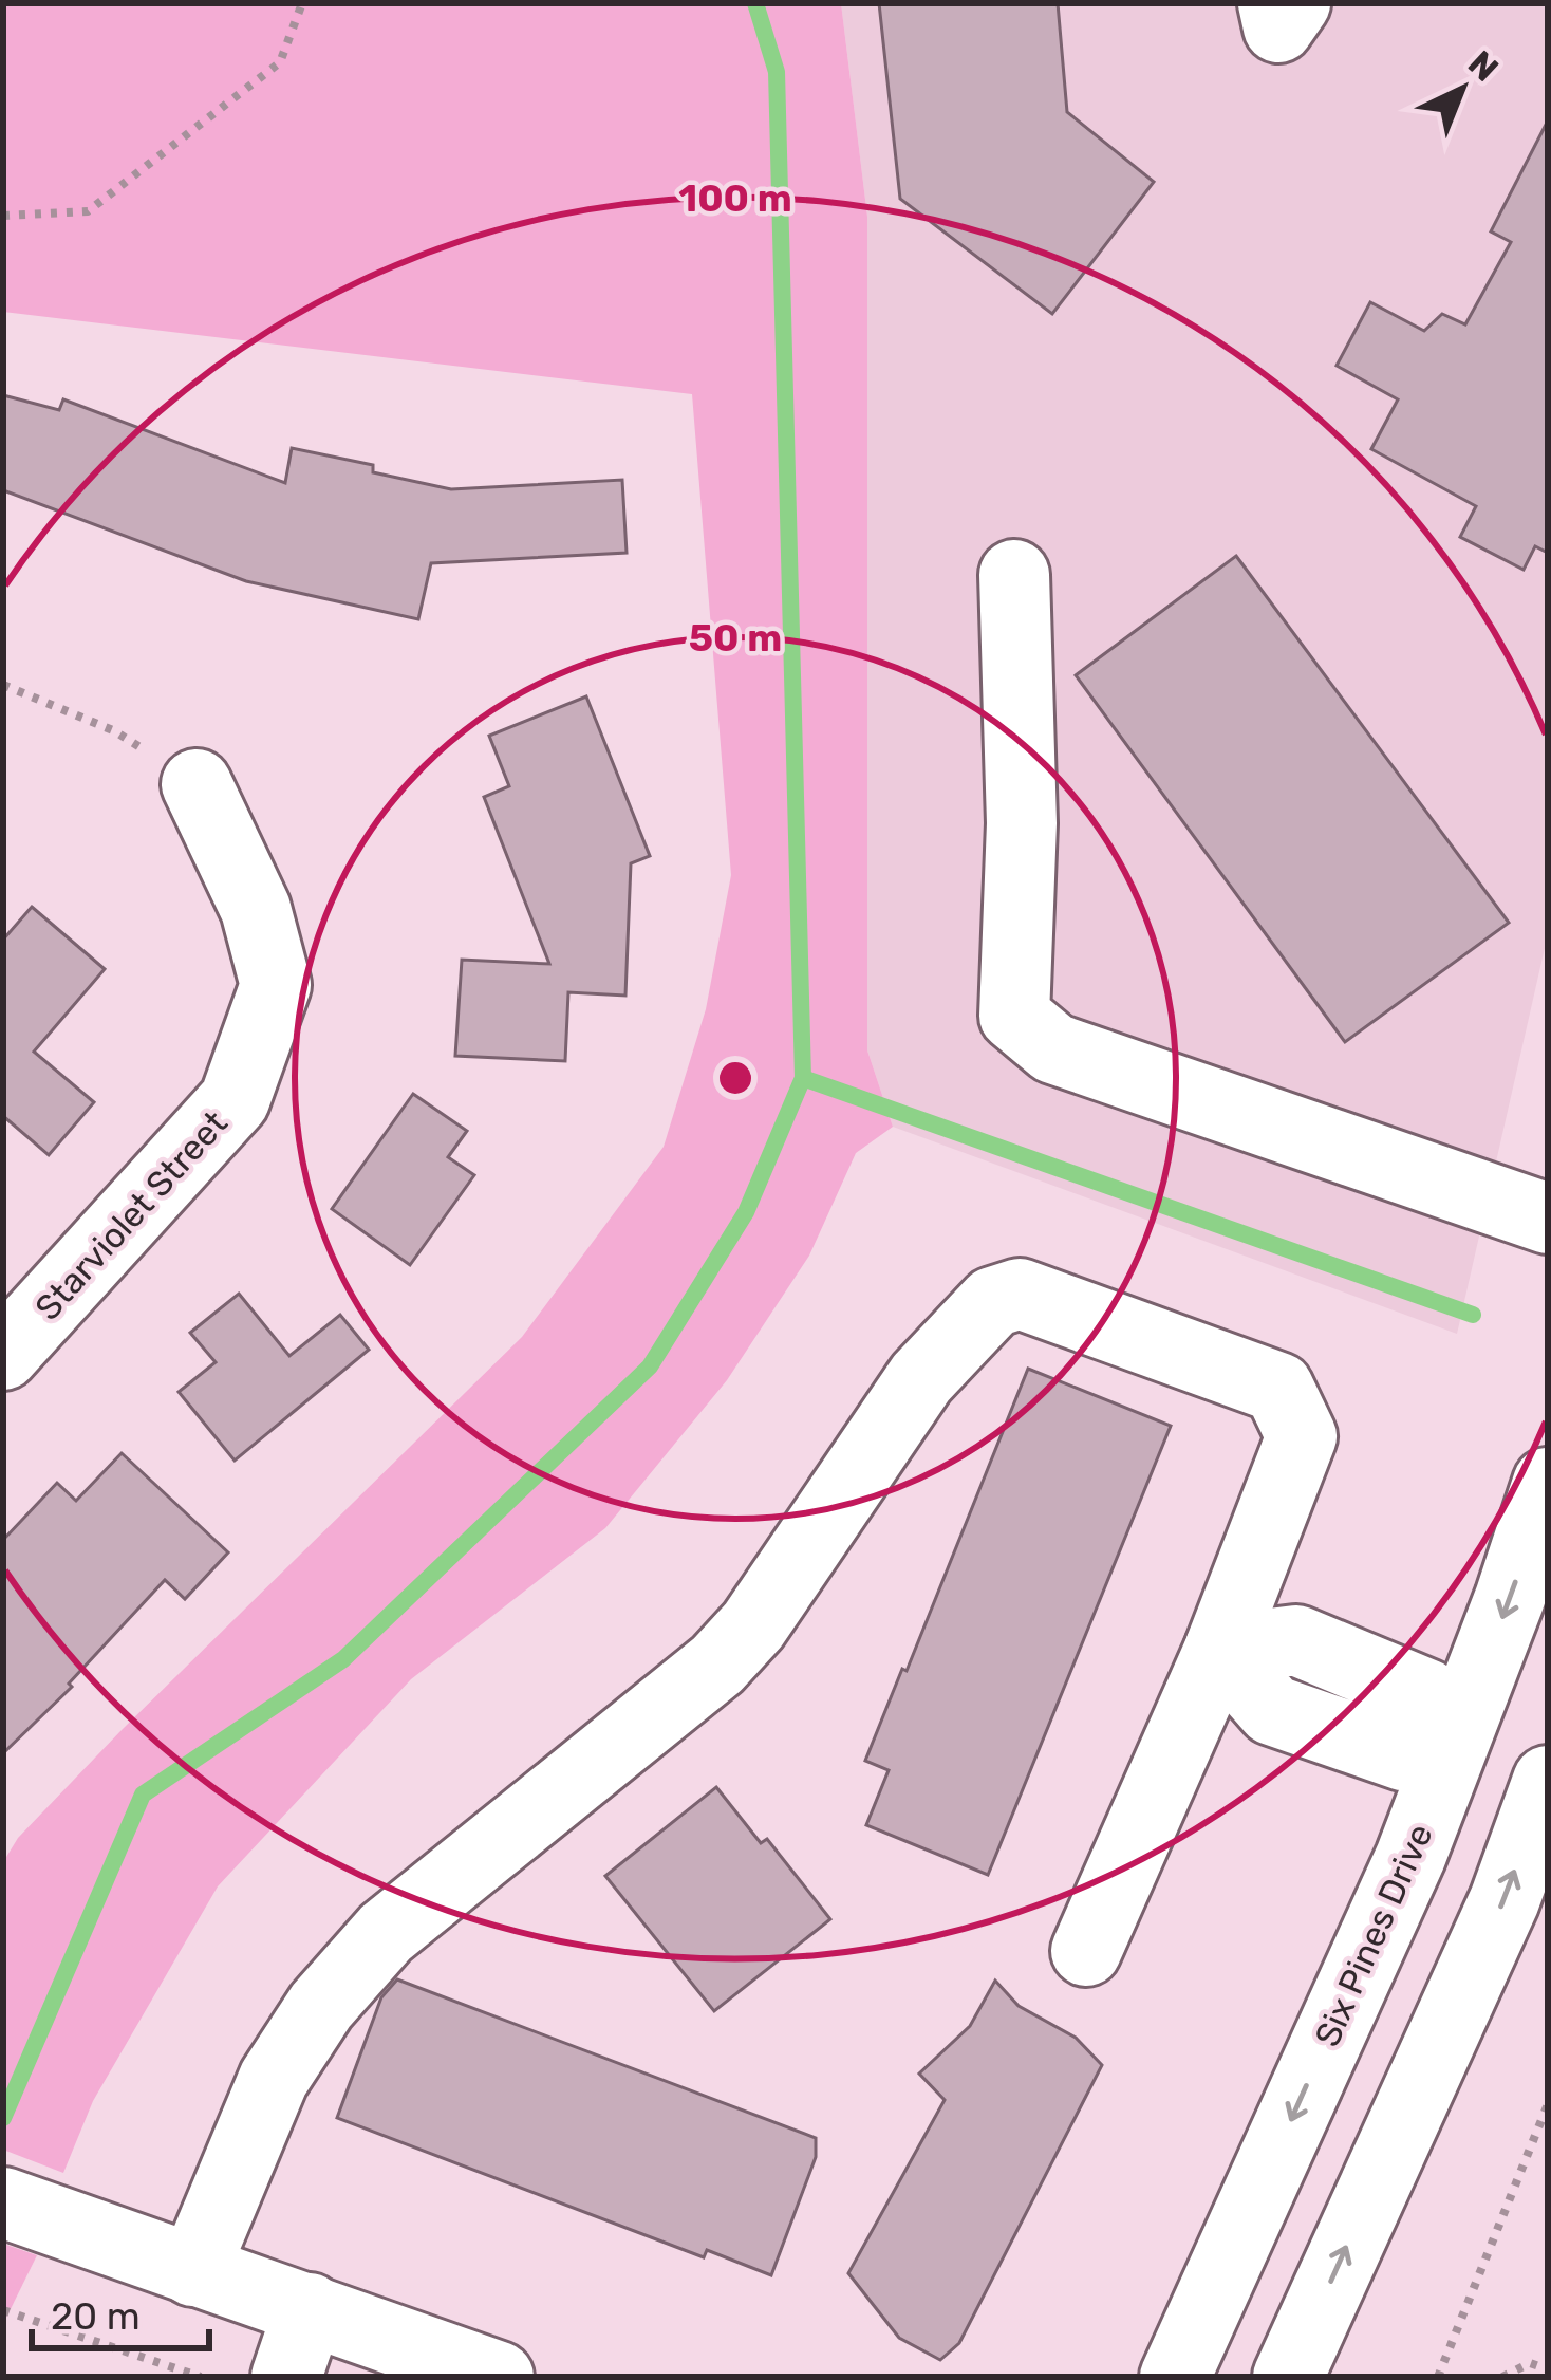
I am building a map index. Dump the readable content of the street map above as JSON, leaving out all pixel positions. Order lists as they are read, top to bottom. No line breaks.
{"streets":{"street":["Starviolet Street","Six Pines Drive"]},"scale_bar":"20 m","north":"top right","rings":["100 m","50 m"]}
